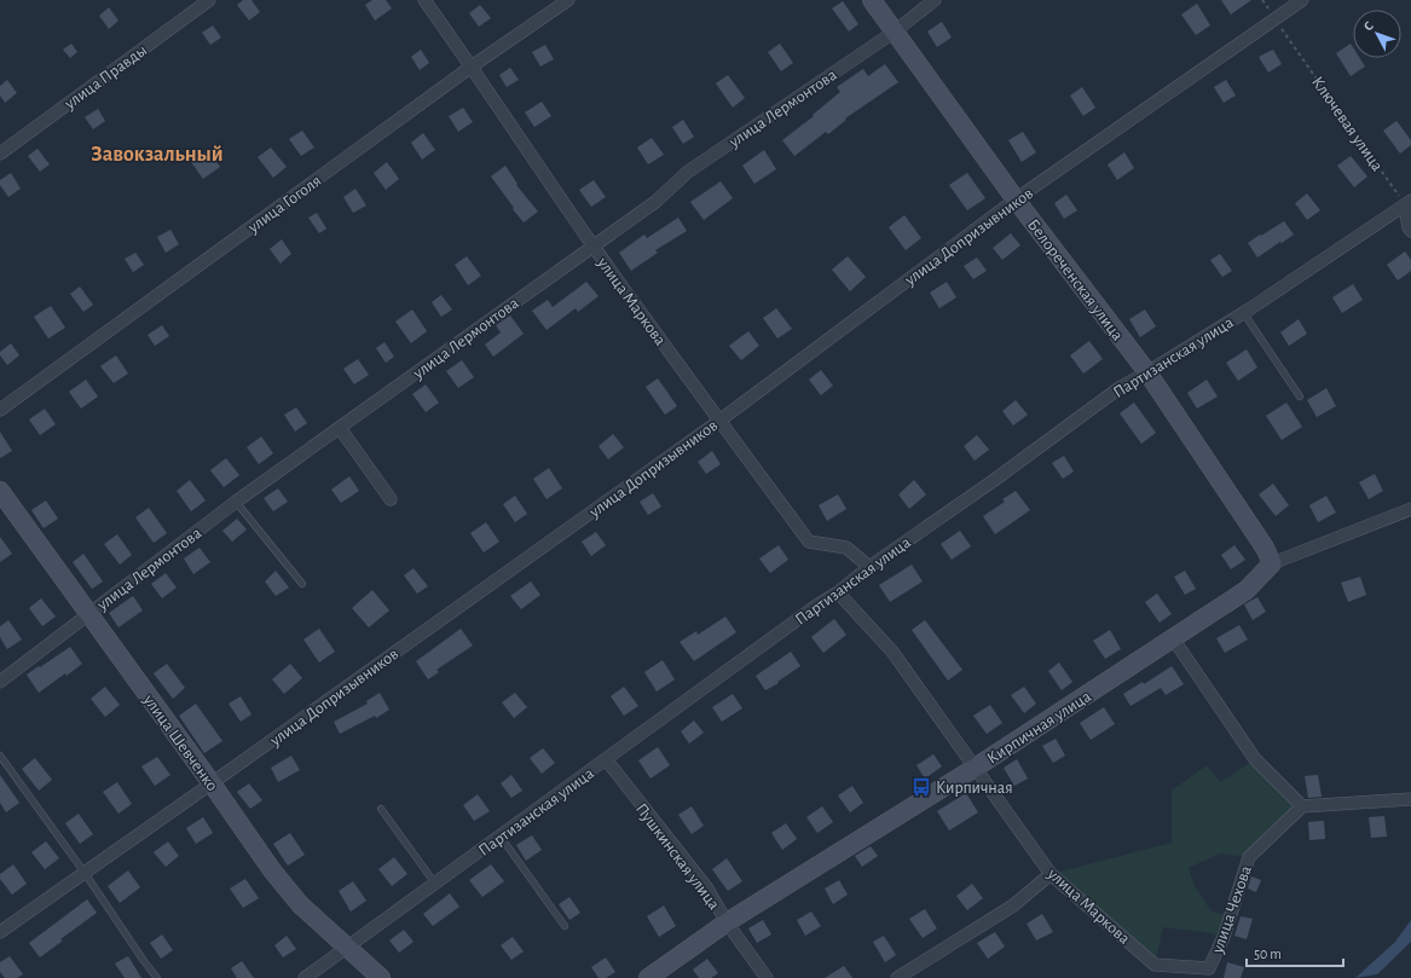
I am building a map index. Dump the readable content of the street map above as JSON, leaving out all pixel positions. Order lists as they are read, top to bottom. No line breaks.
{"streets":{"street":["улица Правды","улица Лермонтова","улица Гоголя","улица Допризывников","Белореченская улица","улица Маркова","Партизанская улица","Кирпичная улица","улица Шевченко","Пушкинская улица","улица Чехова"],"path":["Ключевая улица"]},"crossings":[["улица Лермонтова","Белореченская улица"],["улица Лермонтова","улица Маркова"],["улица Лермонтова","улица Шевченко"],["Ключевая улица","улица Допризывников"],["Ключевая улица","Партизанская улица"],["улица Гоголя","улица Маркова"],["улица Допризывников","Белореченская улица"],["улица Допризывников","улица Маркова"],["улица Допризывников","улица Шевченко"],["Белореченская улица","Партизанская улица"],["Белореченская улица","Кирпичная улица"],["улица Маркова","Партизанская улица"],["улица Маркова","Кирпичная улица"],["улица Маркова","улица Чехова"],["Партизанская улица","улица Шевченко"],["Партизанская улица","Пушкинская улица"],["Кирпичная улица","Пушкинская улица"]],"districts":["Завокзальный"],"places":{"bus stop":["Кирпичная"]},"scale_bar":"50 m","north":"top left"}
